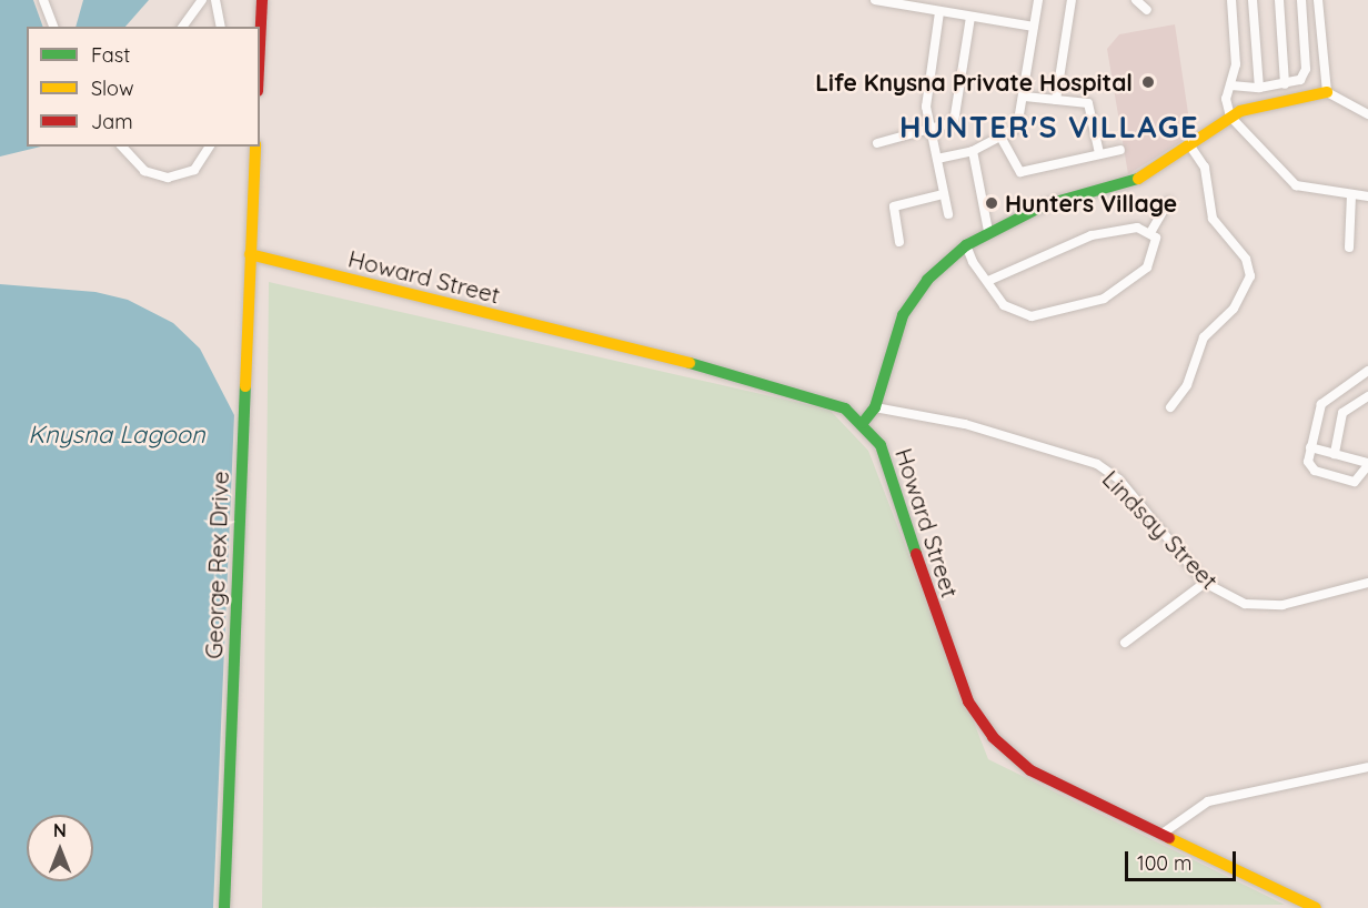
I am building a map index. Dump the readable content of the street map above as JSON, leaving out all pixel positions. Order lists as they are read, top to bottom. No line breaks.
{"streets":{"street":["Howard Street","Lindsay Street","George Rex Drive"]},"crossings":[["Howard Street","George Rex Drive"]],"districts":["HUNTER'S VILLAGE"],"water":["Knysna Lagoon"],"places":["Life Knysna Private Hospital","Hunters Village"],"legend":["Fast","Slow","Jam"],"scale_bar":"100 m","north":"top"}
